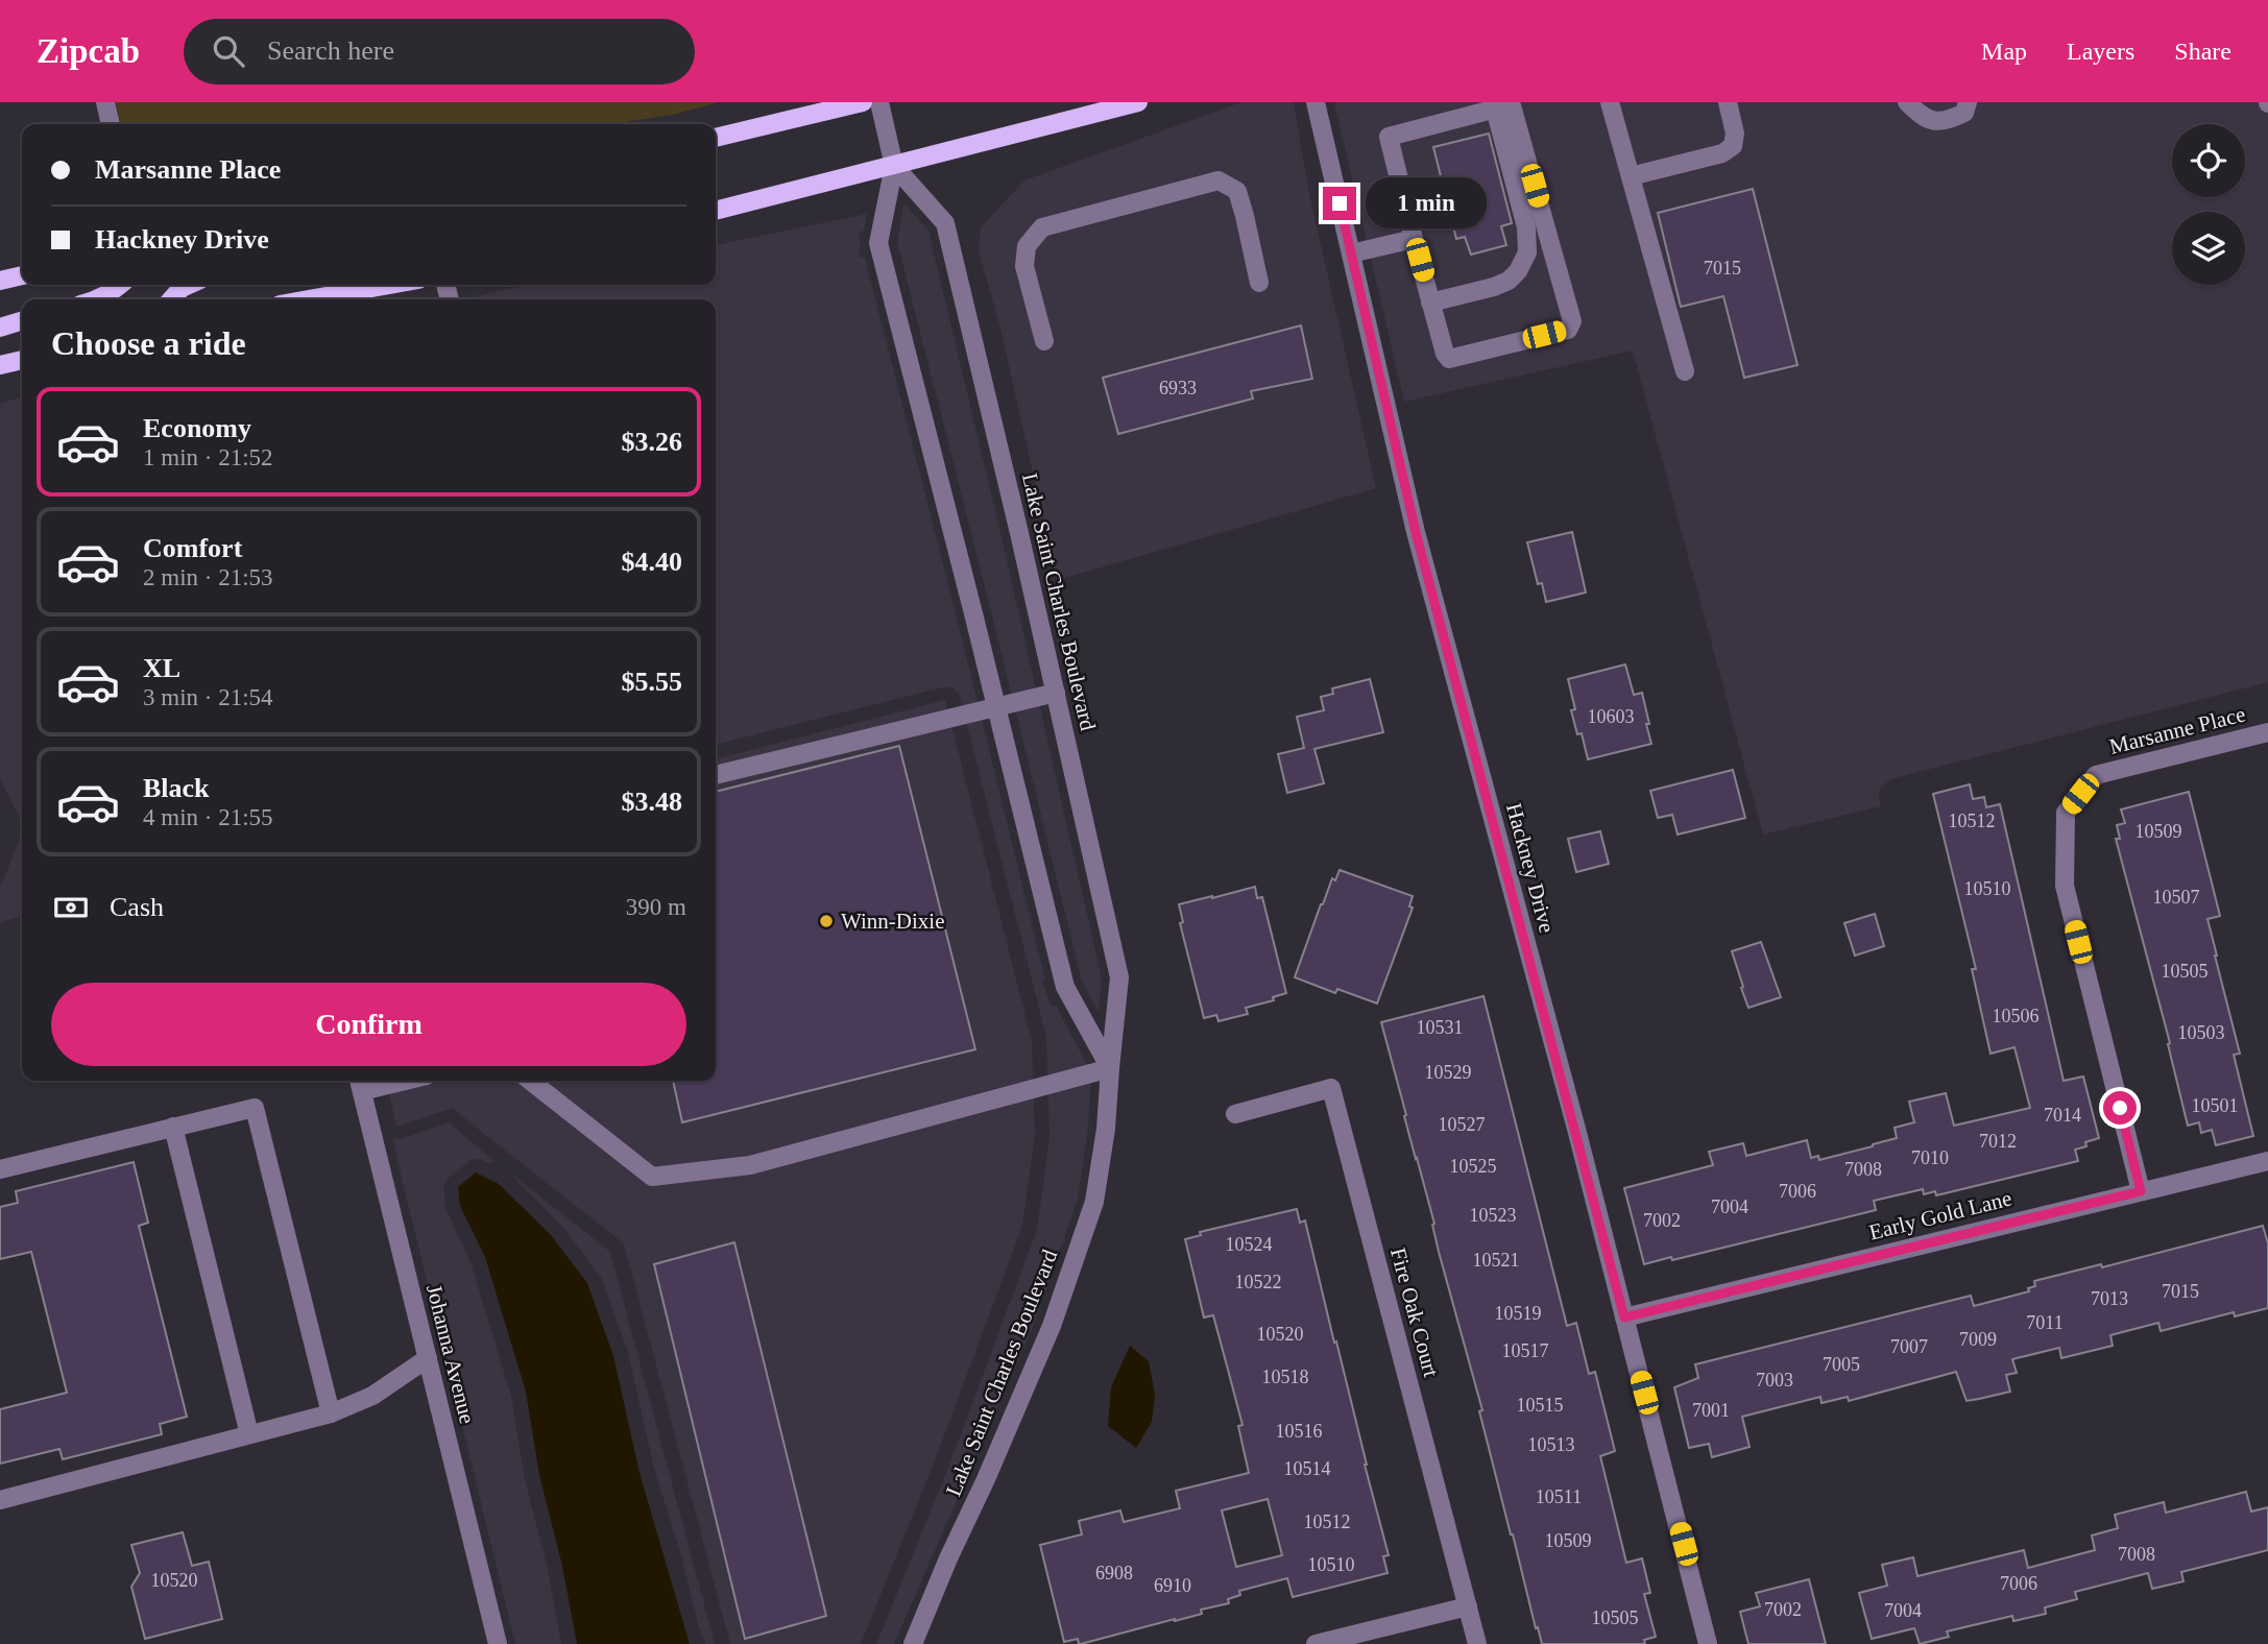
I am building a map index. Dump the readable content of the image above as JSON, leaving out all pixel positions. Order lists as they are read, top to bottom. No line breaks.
{"streets":{"street":["Lake Saint Charles Boulevard","Marsanne Place","Hackney Drive","Early Gold Lane","Fire Oak Court","Johanna Avenue"]},"crossings":[["Marsanne Place","Early Gold Lane"],["Hackney Drive","Early Gold Lane"]],"places":["Winn-Dixie"],"house_numbers":["7015","6933","10603","10512","10509","10510","10507","10505","10506","10531","10503","10529","10501","7014","10527","7012","7010","10525","7008","7006","7004","10523","7002","10524","10521","10522","7015","7013","10519","7011","10520","7009","7007","10517","7005","10518","7003","10515","7001","10516","10513","10514","10511","10512","10509","7008","10510","6908","10520","7006","6910","7002","7004","10505"],"page":{"header":"Zipcab","search":"Search here","nav":["Map","Layers","Share"],"banner":["Marsanne Place","Hackney Drive"],"bubble":"1 min","heading":"Choose a ride","list":[{"name":"Economy","note":"1 min · 21:52","value":"$3.26"},{"name":"Comfort","note":"2 min · 21:53","value":"$4.40"},{"name":"XL","note":"3 min · 21:54","value":"$5.55"},{"name":"Black","note":"4 min · 21:55","value":"$3.48"}],"pay":["Cash","390 m"],"buttons":"Confirm"}}
